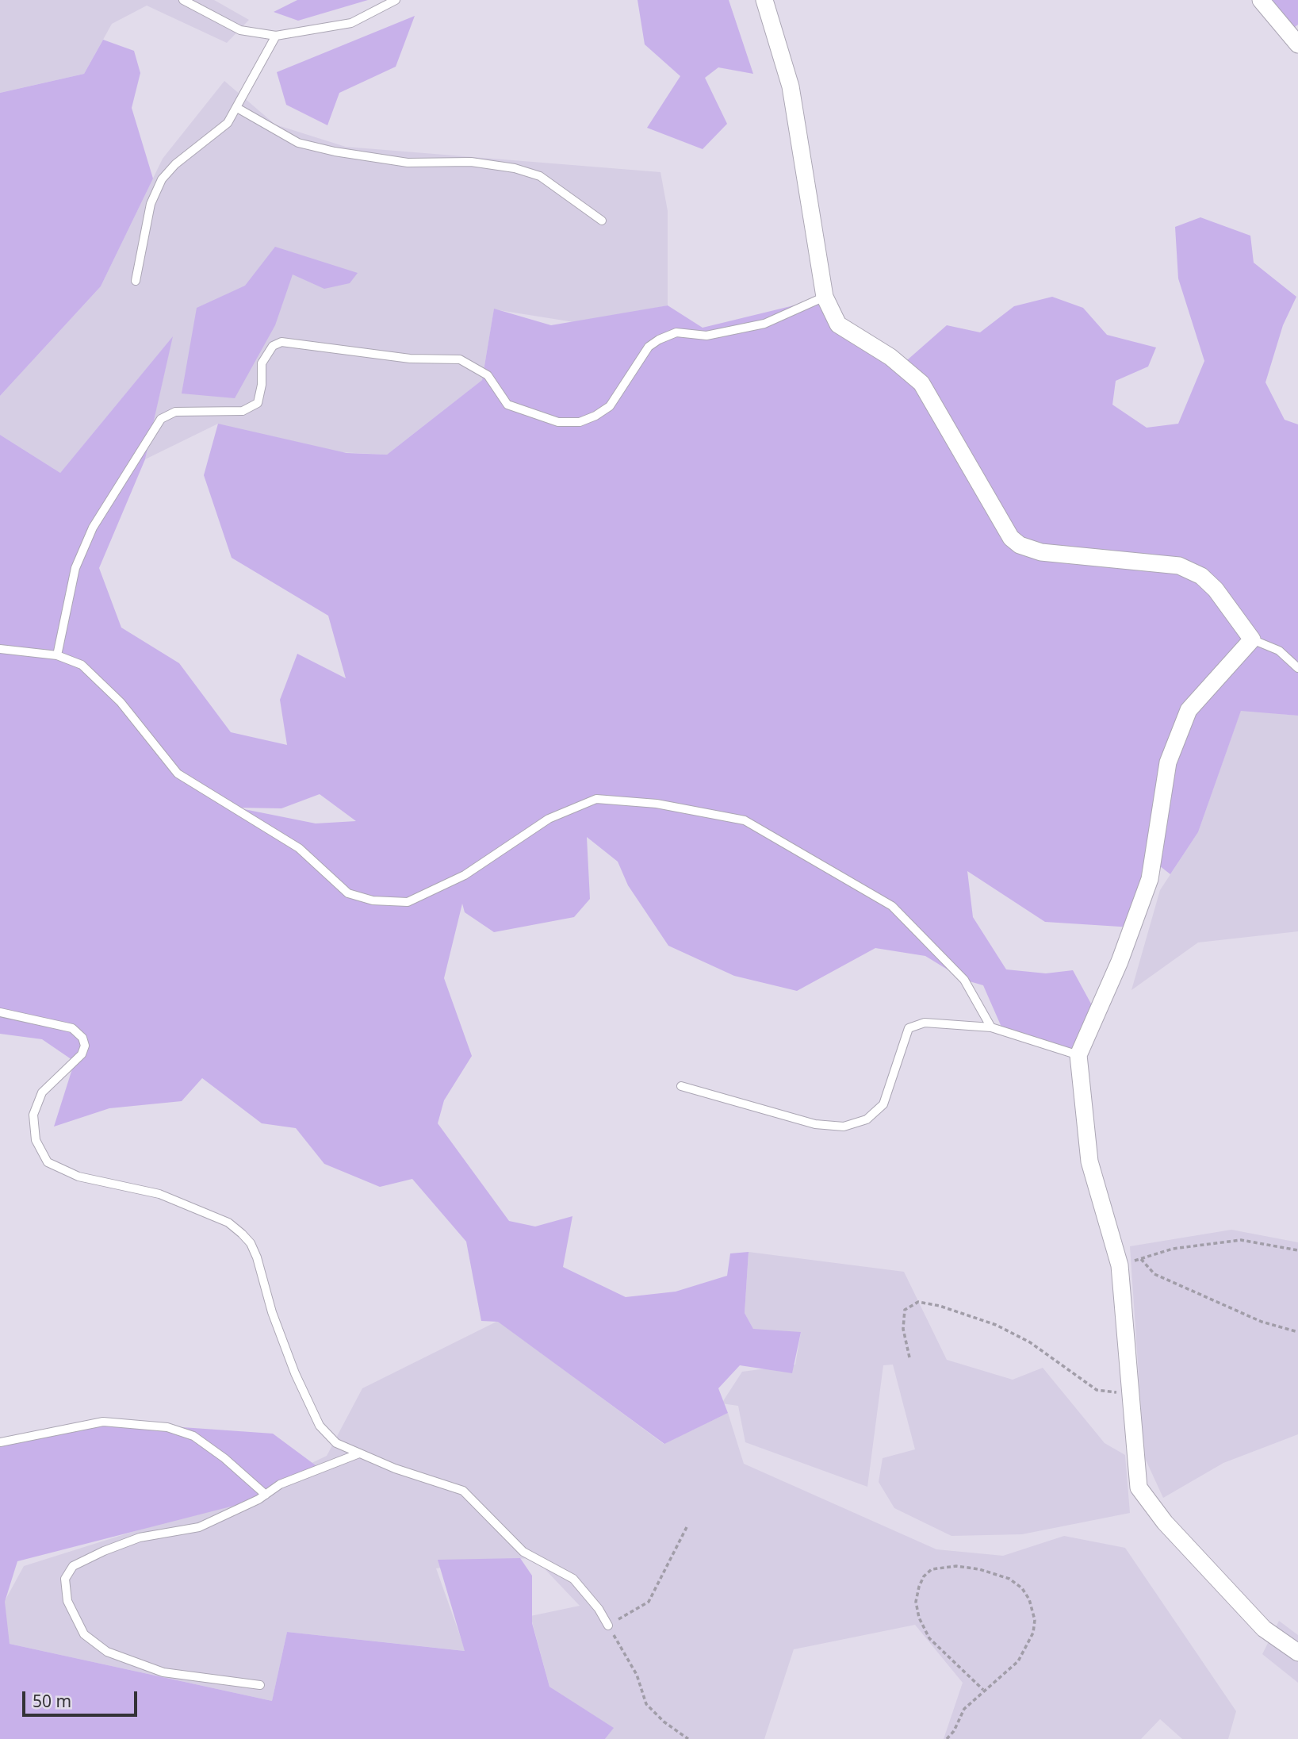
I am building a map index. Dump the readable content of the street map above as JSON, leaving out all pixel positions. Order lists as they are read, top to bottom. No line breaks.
{"scale_bar":"50 m"}
